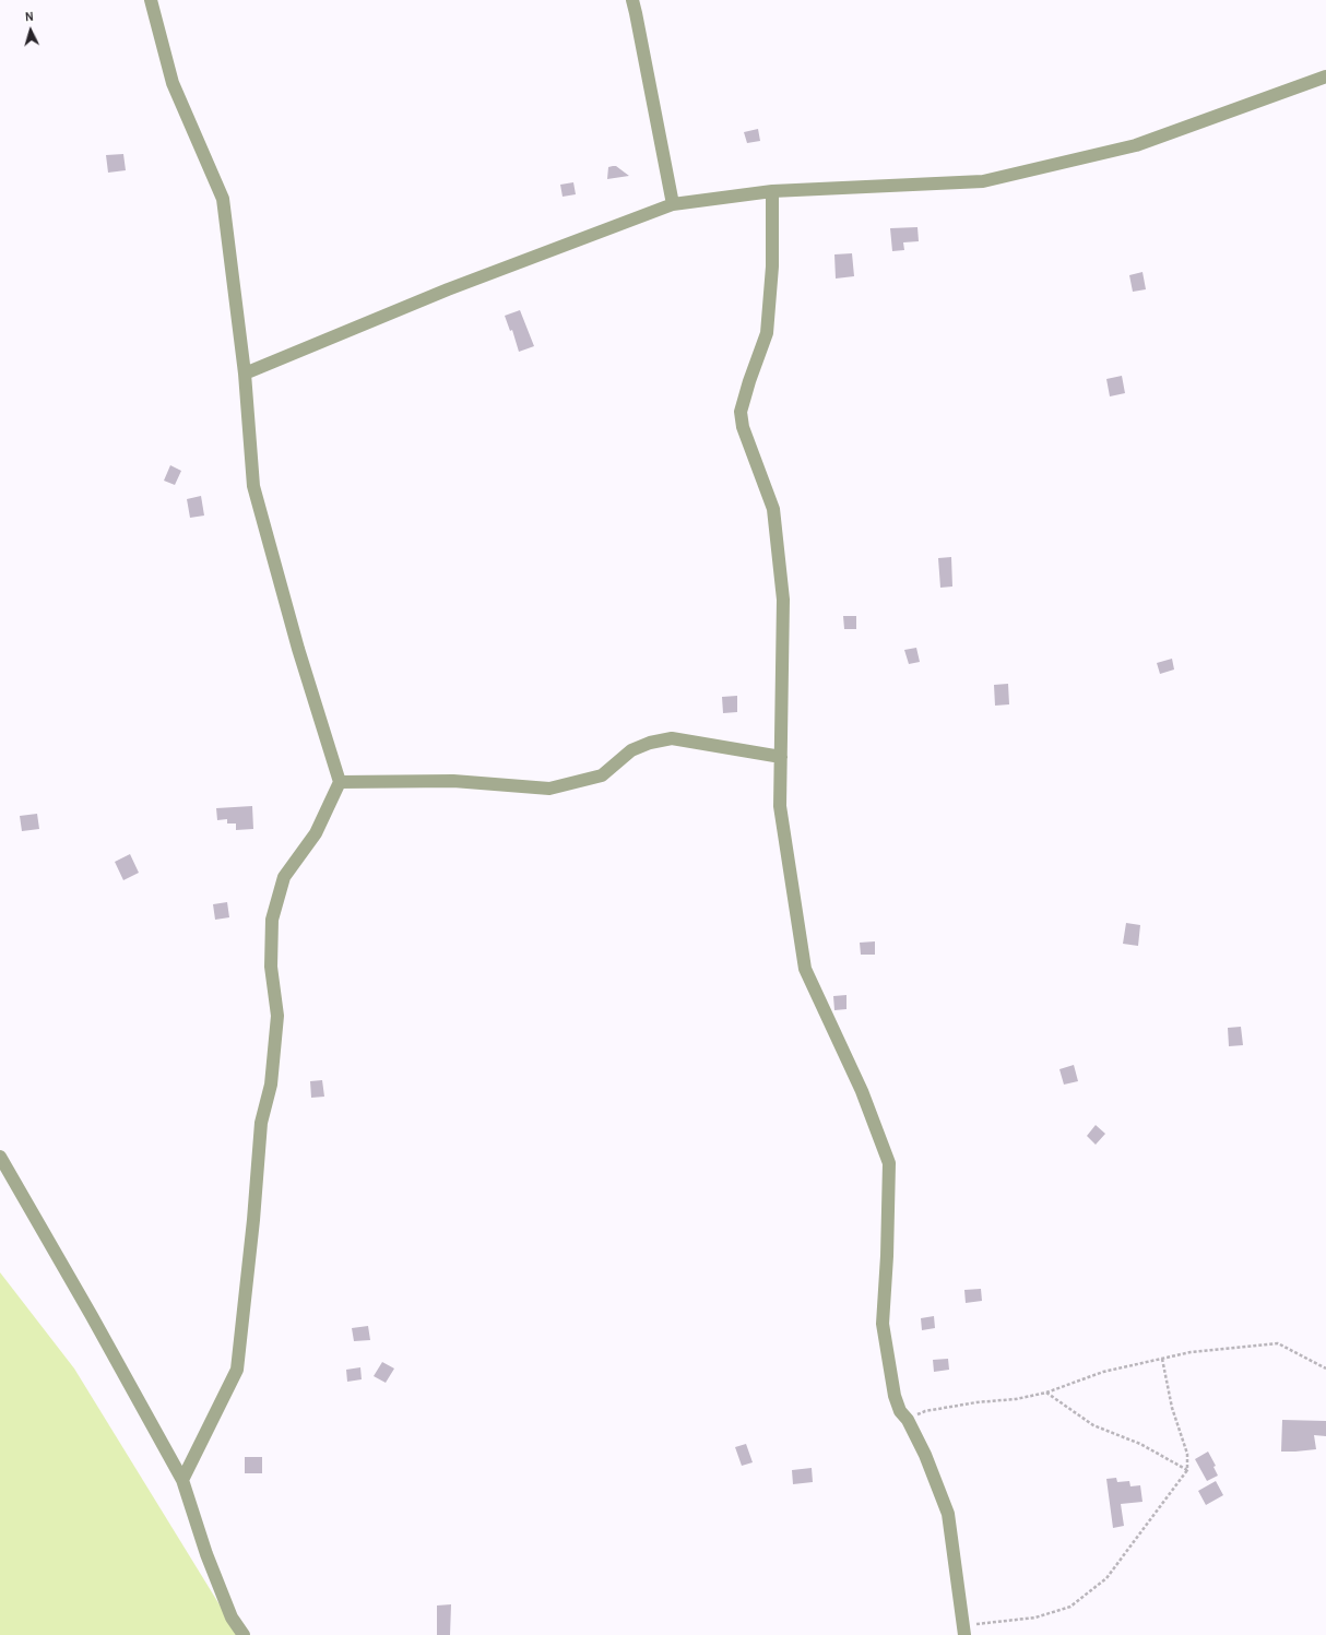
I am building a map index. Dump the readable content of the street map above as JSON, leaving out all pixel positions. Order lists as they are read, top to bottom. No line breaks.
{"north":"top"}
